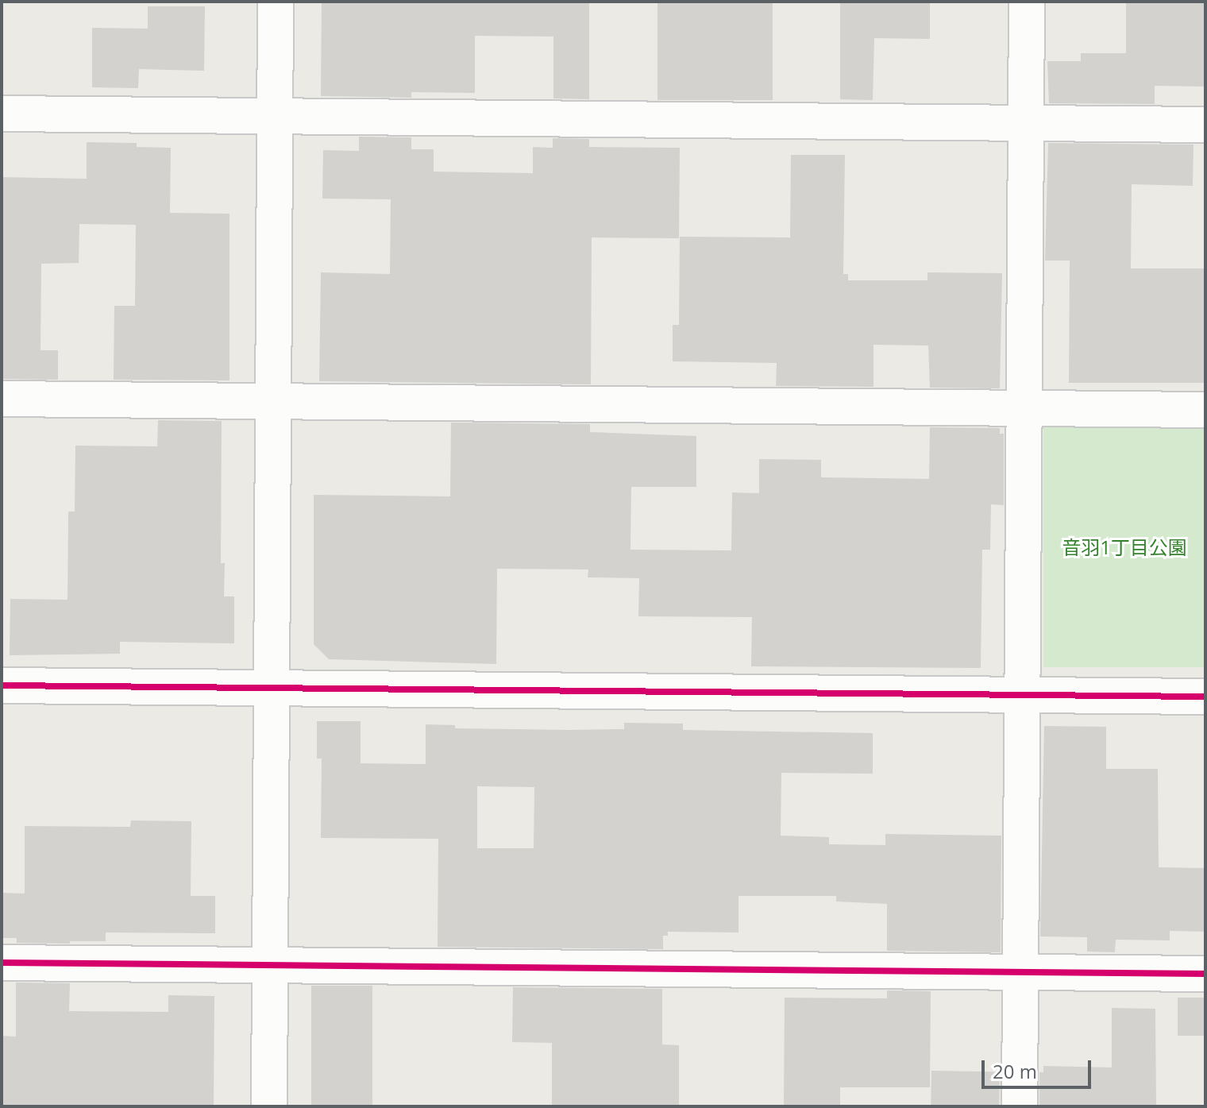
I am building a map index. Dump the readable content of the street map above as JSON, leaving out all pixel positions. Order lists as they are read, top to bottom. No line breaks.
{"parks":["音羽1丁目公園"],"scale_bar":"20 m"}
